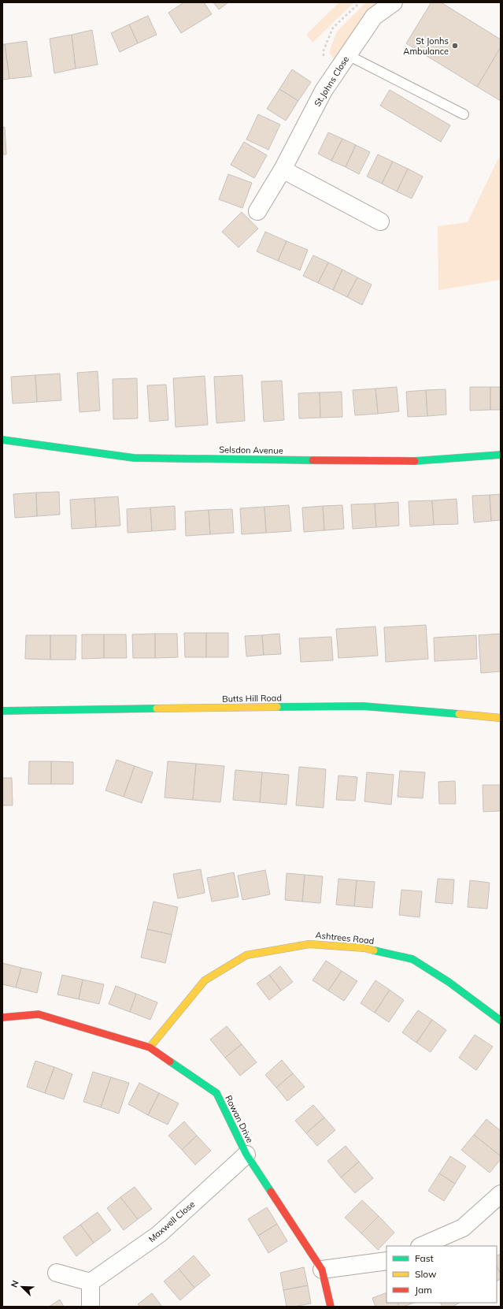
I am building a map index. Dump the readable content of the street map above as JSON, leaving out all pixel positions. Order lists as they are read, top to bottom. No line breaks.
{"streets":{"street":["St.Johns Close","Selsdon Avenue","Butts Hill Road","Ashtrees Road","Rowan Drive","Maxwell Close"]},"crossings":[["Ashtrees Road","Rowan Drive"],["Rowan Drive","Maxwell Close"]],"places":["St Jonhs Ambulance"],"legend":["Fast","Slow","Jam"],"north":"top left"}
